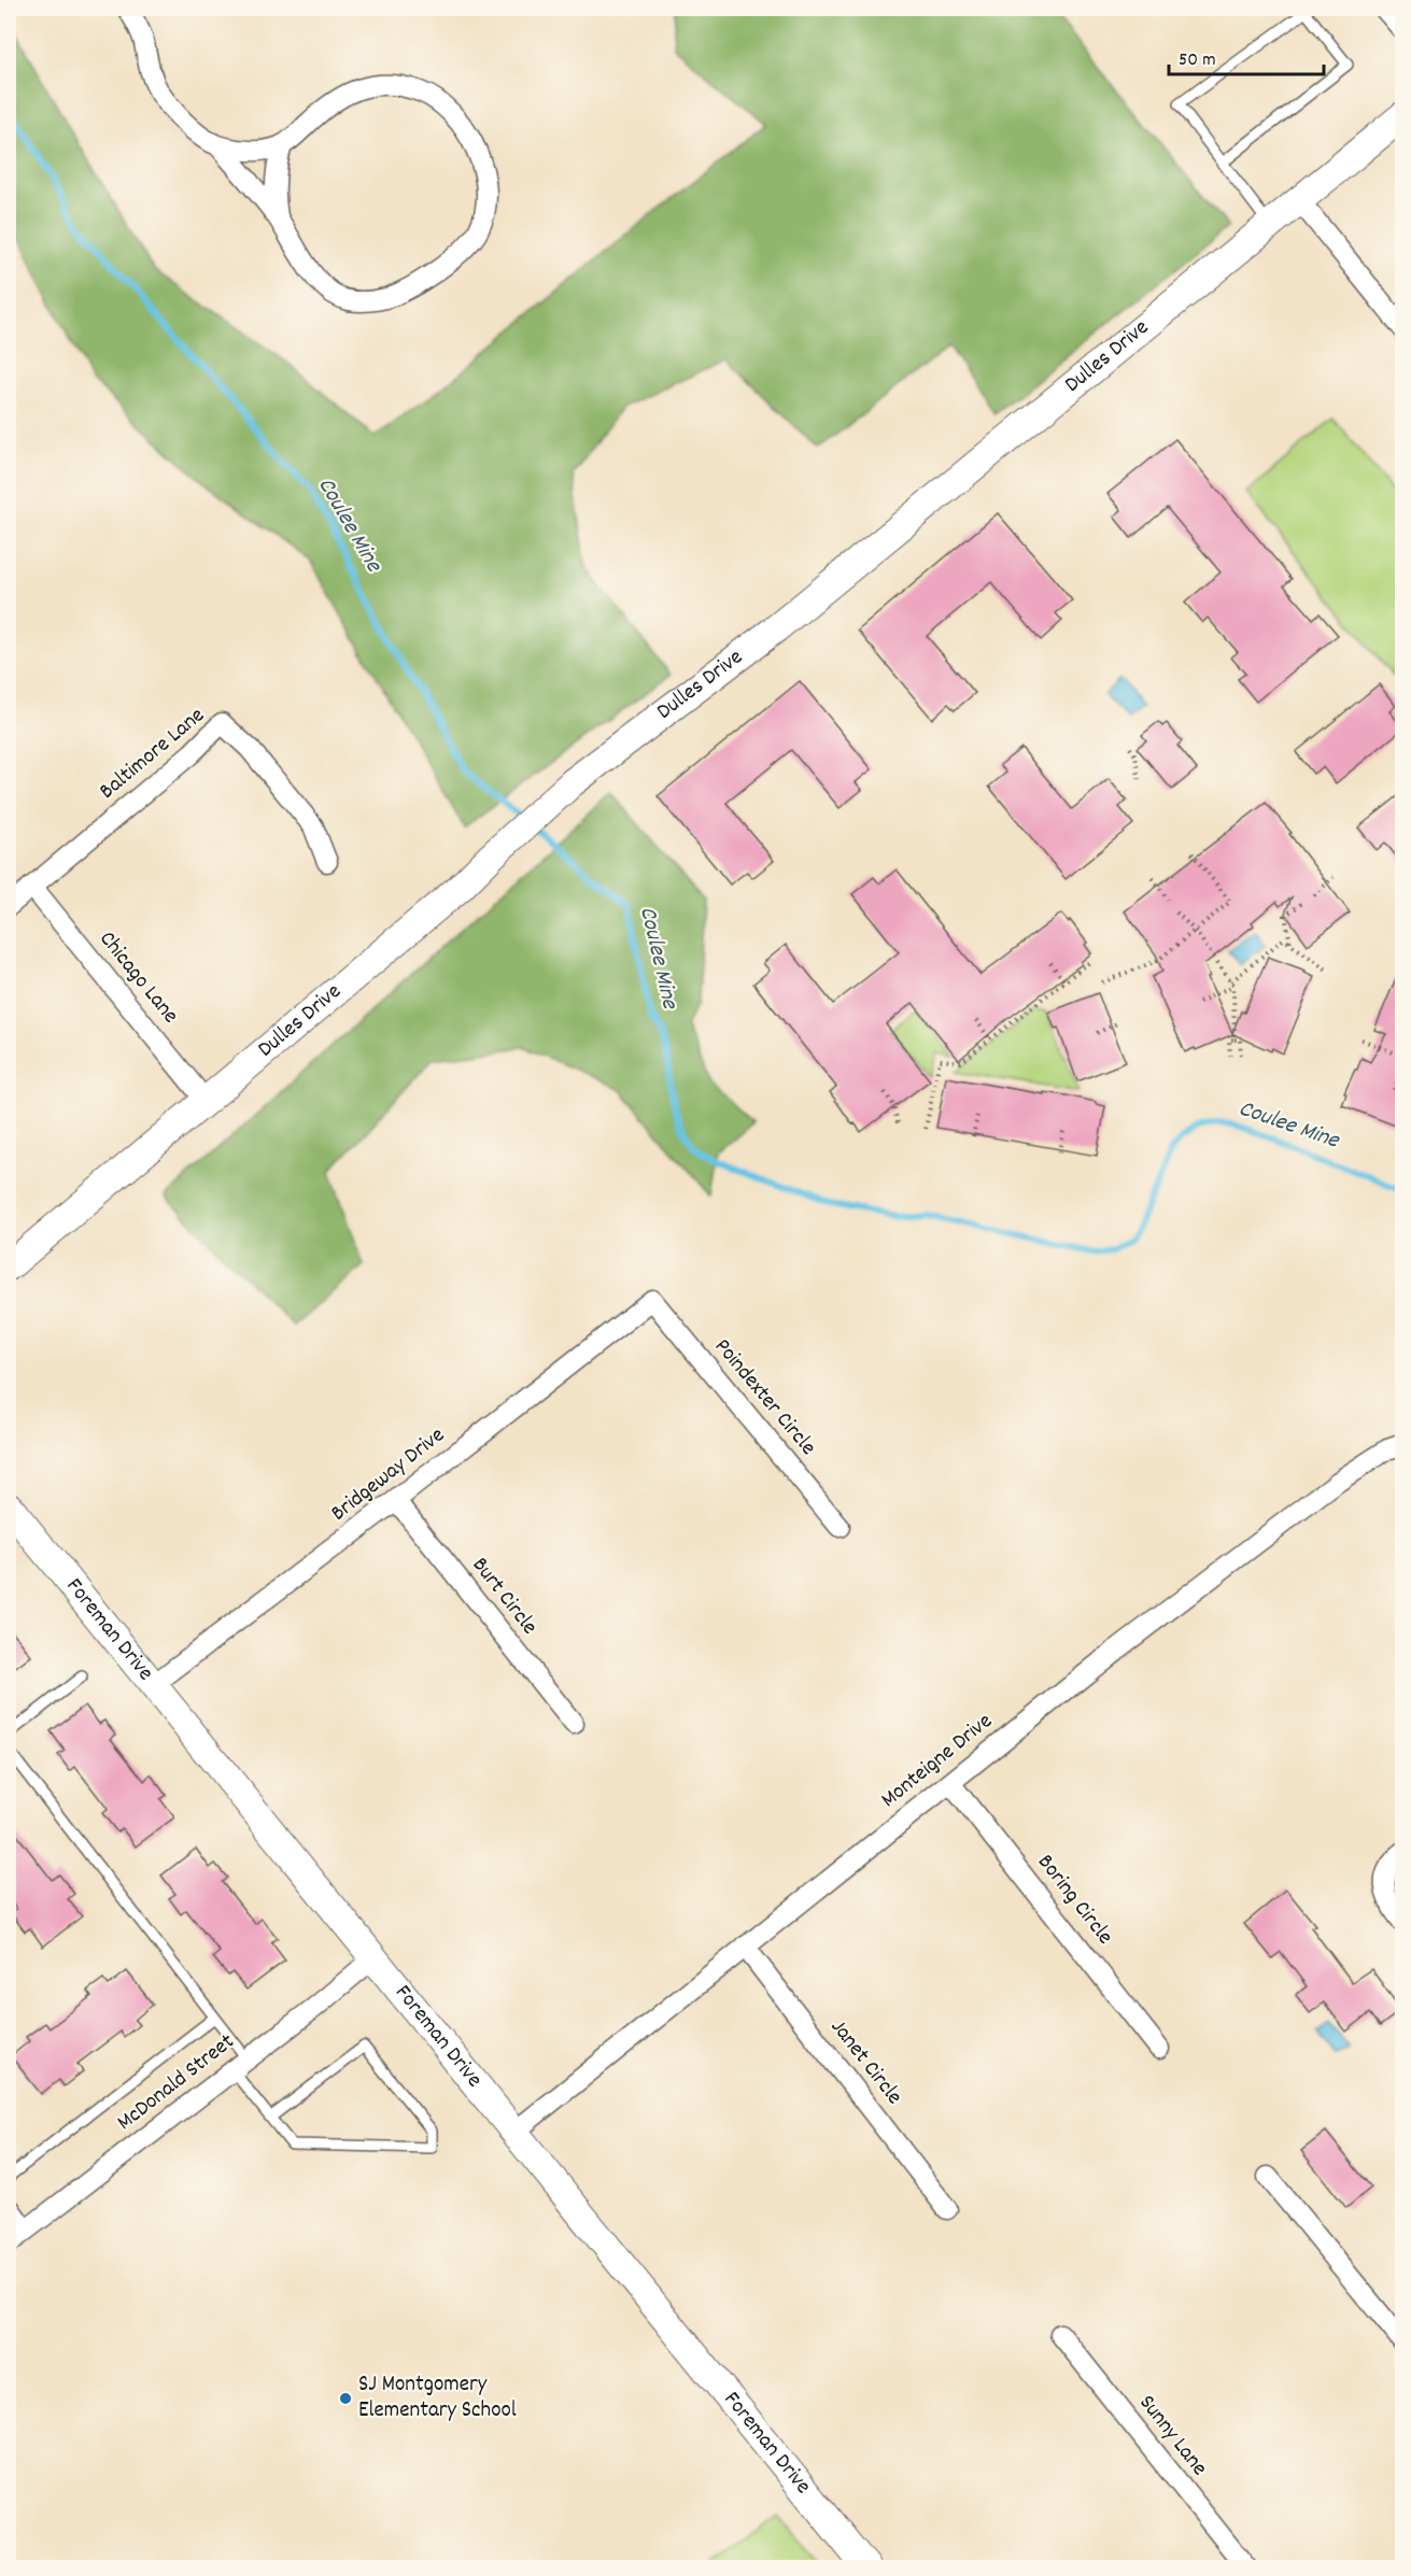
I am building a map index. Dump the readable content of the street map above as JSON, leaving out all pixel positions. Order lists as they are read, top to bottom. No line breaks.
{"streets":{"street":["Dulles Drive","Baltimore Lane","Chicago Lane","Poindexter Circle","Bridgeway Drive","Burt Circle","Foreman Drive","Monteigne Drive","Boring Circle","Janet Circle","McDonald Street","Sunny Lane"]},"crossings":[["Dulles Drive","Chicago Lane"],["Baltimore Lane","Chicago Lane"],["Poindexter Circle","Bridgeway Drive"],["Bridgeway Drive","Burt Circle"],["Bridgeway Drive","Foreman Drive"],["Foreman Drive","Monteigne Drive"],["Foreman Drive","McDonald Street"],["Monteigne Drive","Boring Circle"],["Monteigne Drive","Janet Circle"]],"water":["Coulee Mine"],"places":["SJ Montgomery Elementary School"],"scale_bar":"50 m"}
